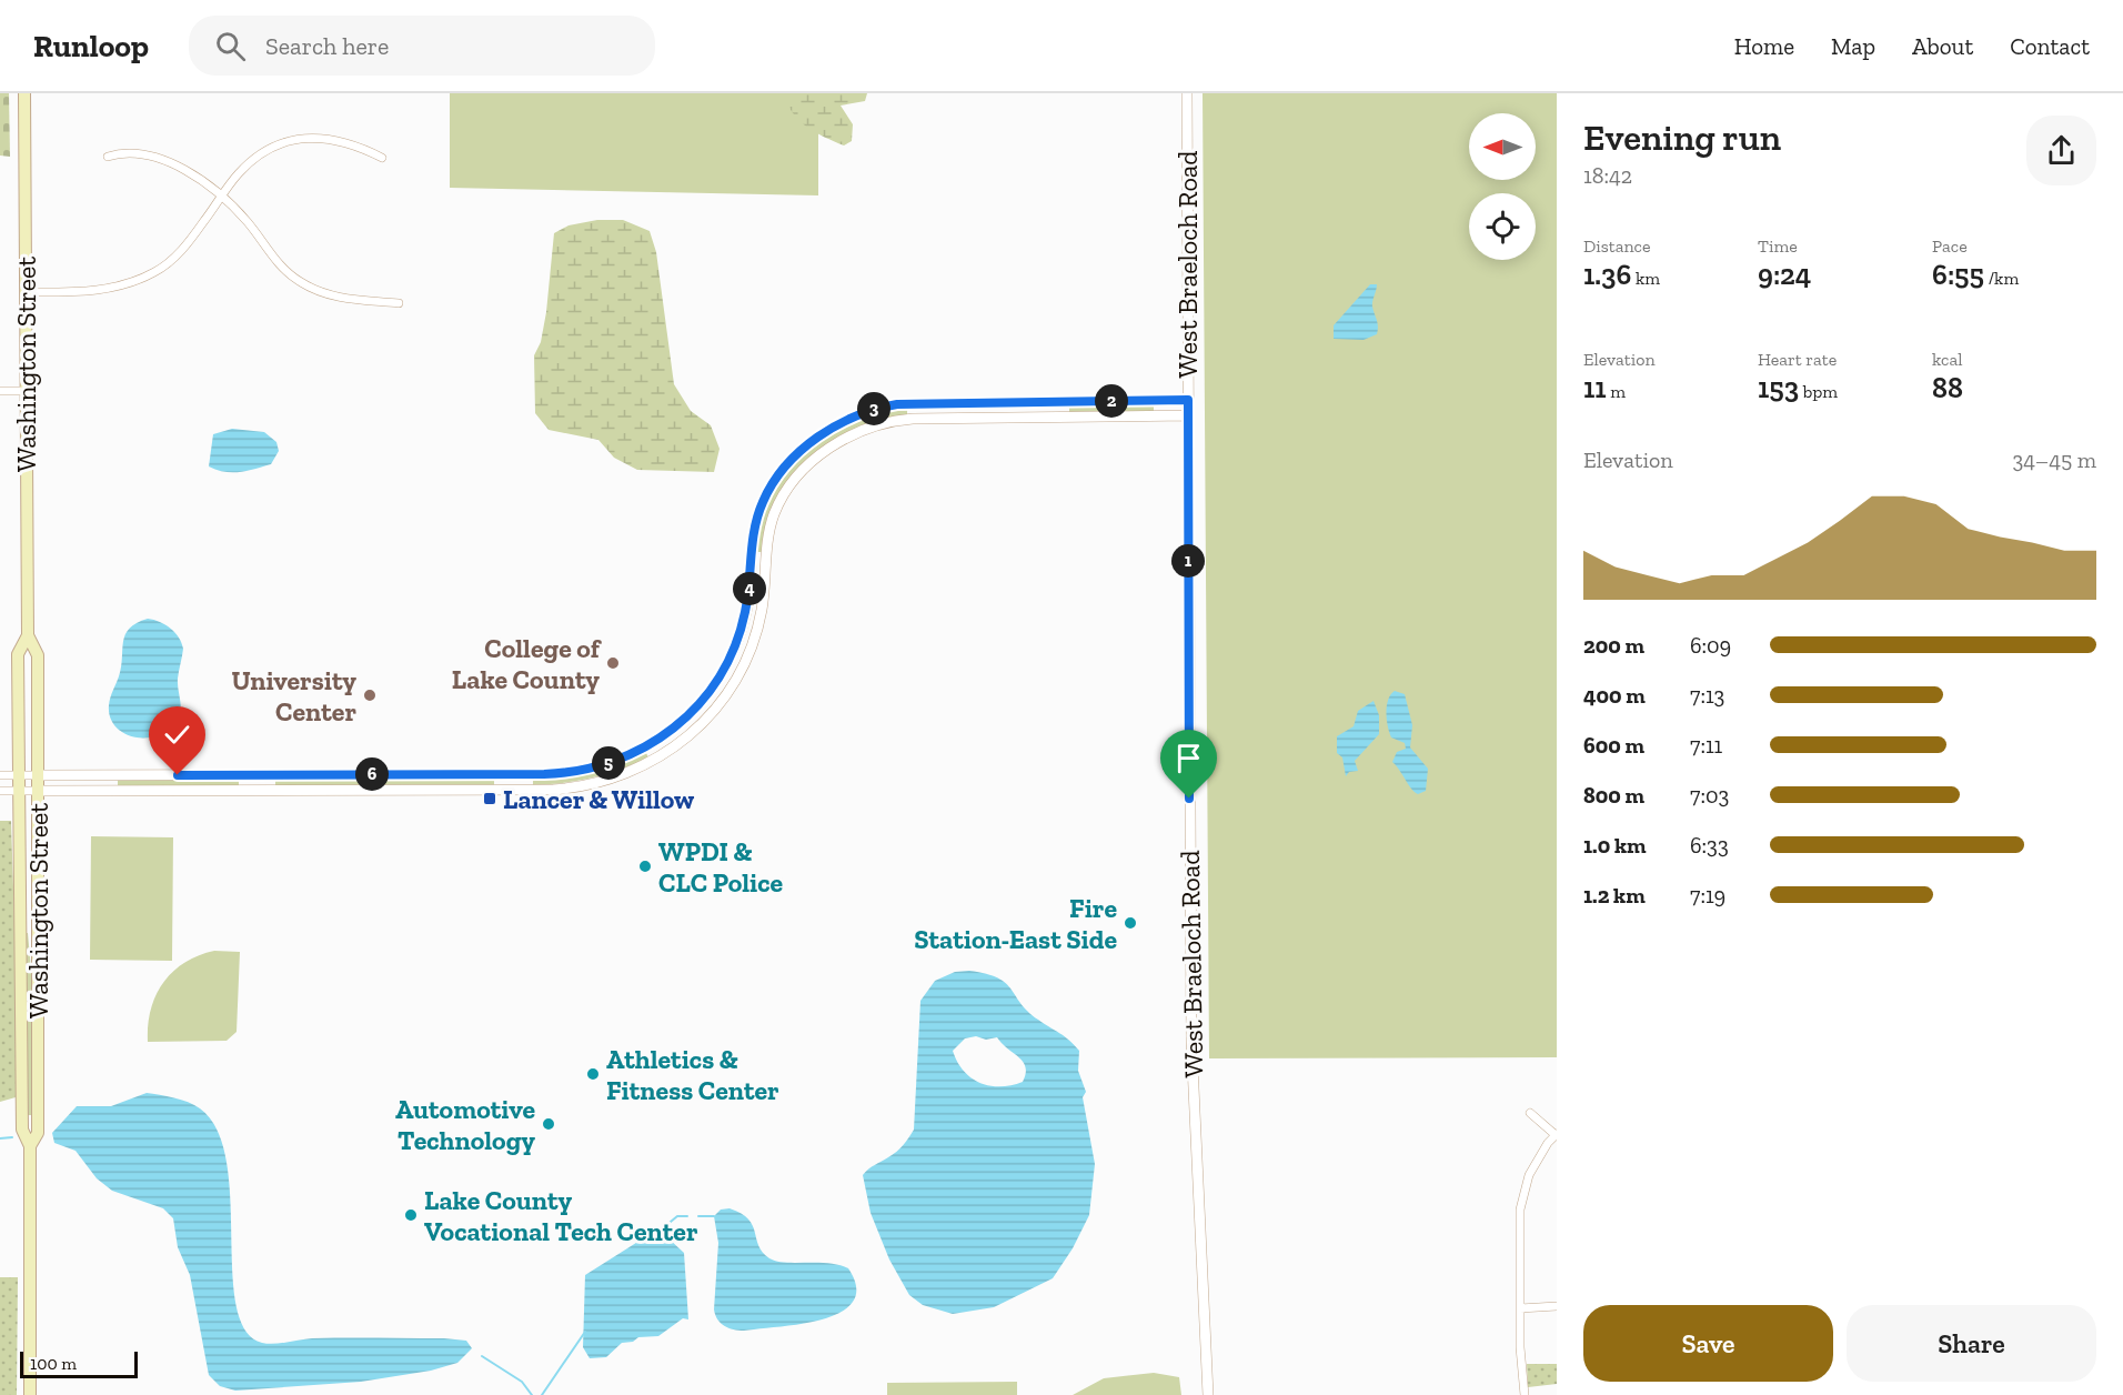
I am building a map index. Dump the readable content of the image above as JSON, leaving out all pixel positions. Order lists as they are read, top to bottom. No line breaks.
{"streets":{"main road":["Washington Street"],"street":["West Braeloch Road"]},"places":{"other":["College of Lake County","University Center","WPDI & CLC Police","Fire Station-East Side","Athletics & Fitness Center","Automotive Technology","Lake County Vocational Tech Center"],"transit":["Lancer & Willow"]},"scale_bar":"100 m","north":"left","page":{"header":"Runloop","search":"Search here","nav":["Home","Map","About","Contact"],"heading":["Evening run","18:42"],"stats":[["Distance","1.36 km"],["Time","9:24"],["Pace","6:55 /km"],["Elevation","11 m"],["Heart rate","153 bpm"],["kcal","88"]],"pins":["2","3","1","4","5","6"],"chart":["Elevation","34–45 m"],"list":[{"name":"200 m","note":"6:09"},{"name":"400 m","note":"7:13"},{"name":"600 m","note":"7:11"},{"name":"800 m","note":"7:03"},{"name":"1.0 km","note":"6:33"},{"name":"1.2 km","note":"7:19"}],"buttons":["Save","Share"],"scale":"100 m"}}
